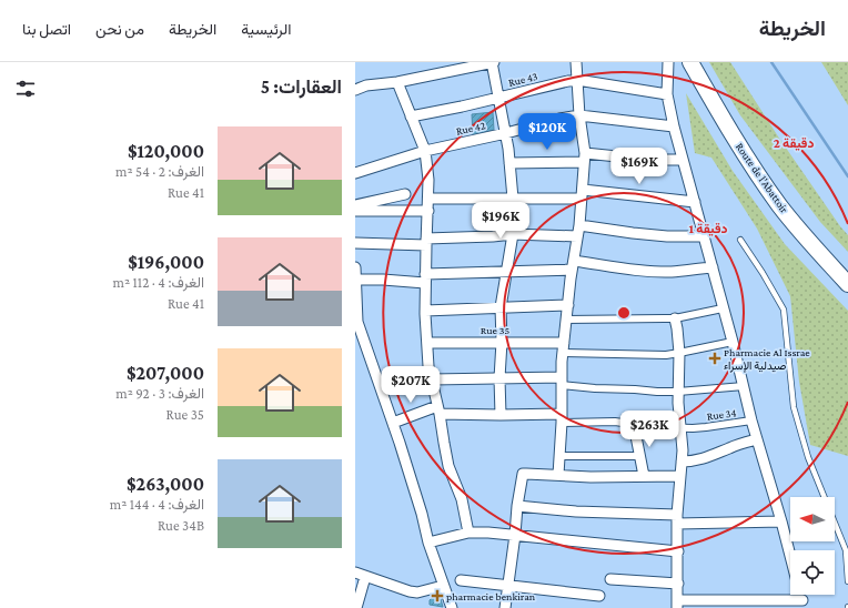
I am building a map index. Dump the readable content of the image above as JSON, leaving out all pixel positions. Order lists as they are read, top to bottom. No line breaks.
{"streets":{"main road":["Route de l’Abattoir"],"street":["Rue 43","Rue 42","Rue 35","Rue 34"]},"places":{"health":["Pharmacie Al Issrae صيدلية الإسراء","pharmacie benkiran"]},"north":"left","page":{"header":"الخريطة","nav":["الرئيسية","الخريطة","من نحن","اتصل بنا"],"heading":"العقارات: 5","price":["$120K","$169K","$196K","$207K","$263K"],"list":[{"name":"$120,000","note":"الغرف: 2 · 54 m² · Rue 41"},{"name":"$196,000","note":"الغرف: 4 · 112 m² · Rue 41"},{"name":"$207,000","note":"الغرف: 3 · 92 m² · Rue 35"},{"name":"$263,000","note":"الغرف: 4 · 144 m² · Rue 34B"}]},"rings":["2 دقيقة","1 دقيقة"]}
